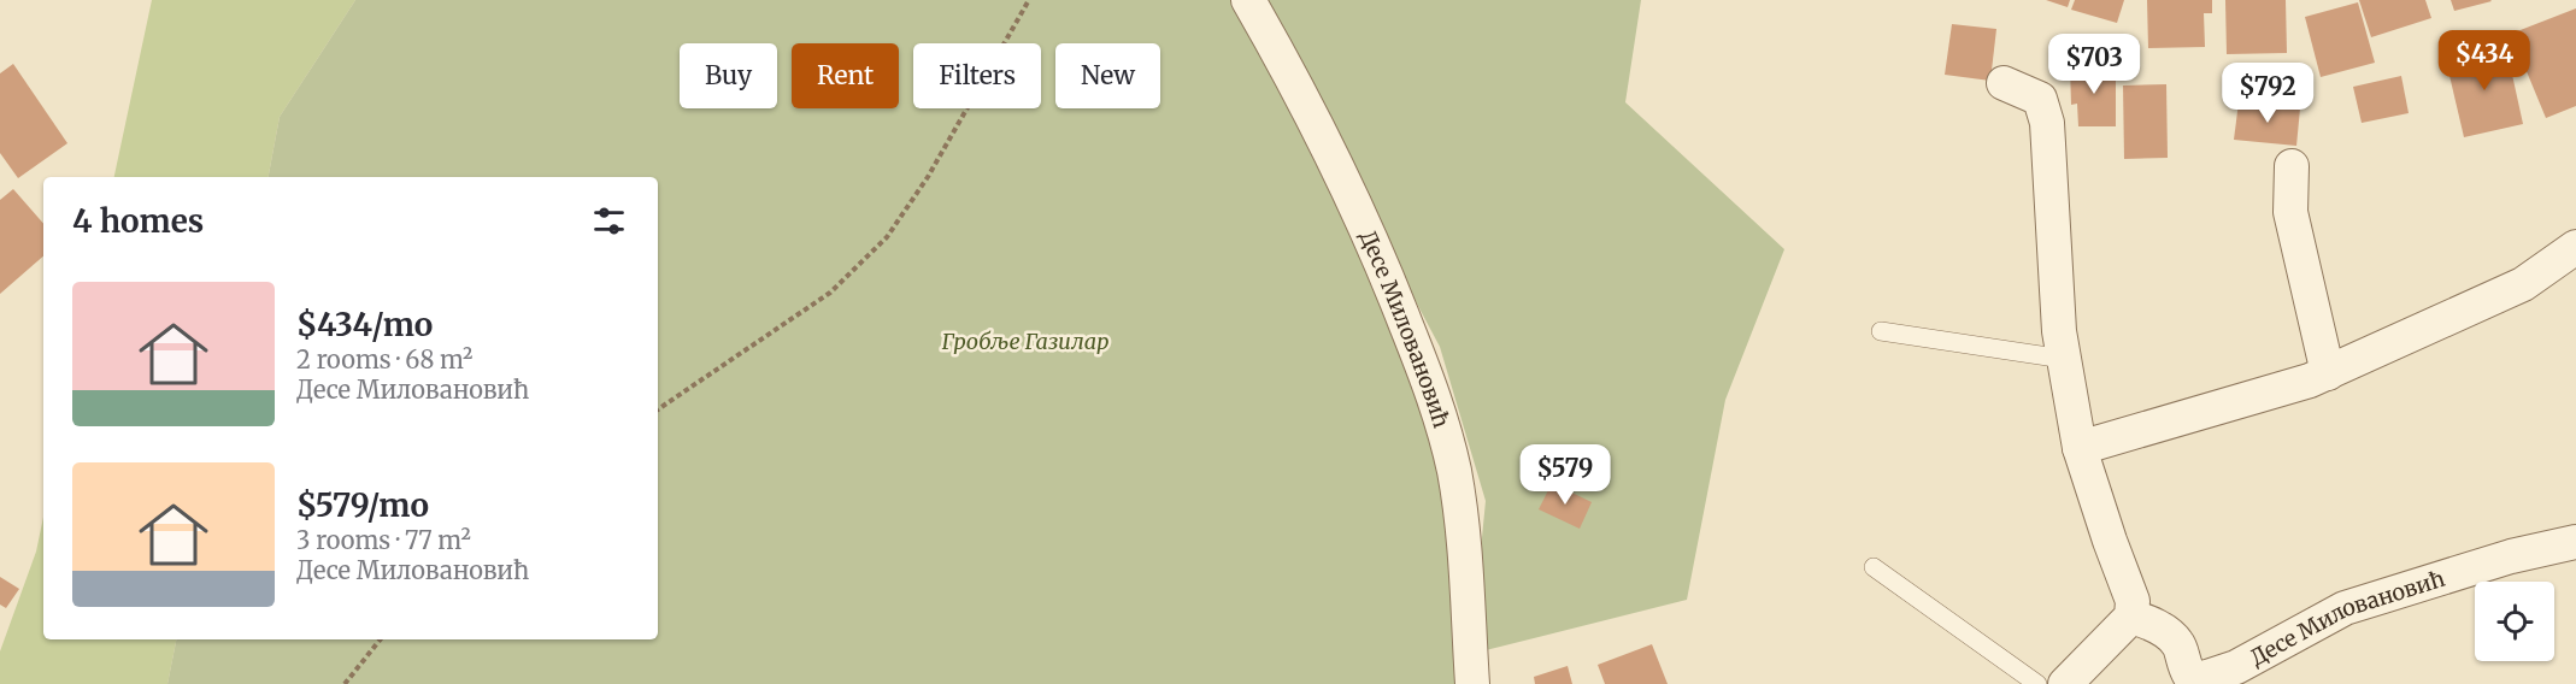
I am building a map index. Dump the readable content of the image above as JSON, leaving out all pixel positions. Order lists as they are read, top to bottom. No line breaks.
{"streets":{"street":["Десе Миловановић"]},"parks":["Гробље Газилар"],"page":{"price":["$434","$703","$792","$579"],"chip":["Buy","Rent","Filters","New"],"heading":"4 homes","list":[{"name":"$434/mo","note":"2 rooms · 68 m² · Десе Миловановић"},{"name":"$579/mo","note":"3 rooms · 77 m² · Десе Миловановић"}]}}
